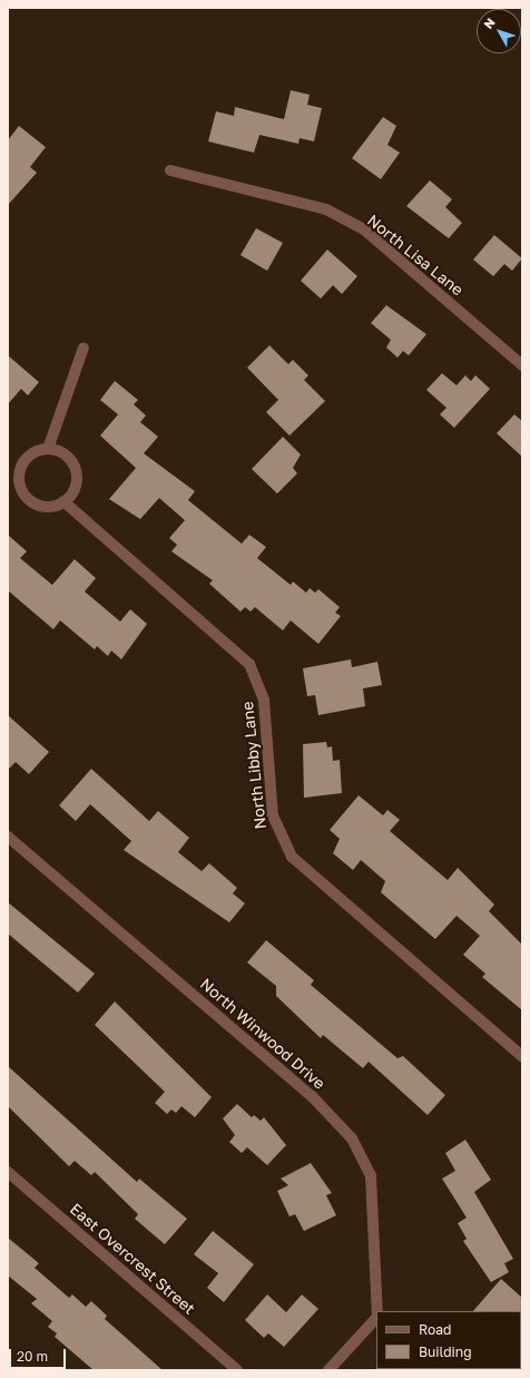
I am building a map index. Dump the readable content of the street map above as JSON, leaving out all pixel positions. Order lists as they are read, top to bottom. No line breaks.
{"streets":{"street":["North Lisa Lane","North Libby Lane","North Winwood Drive","East Overcrest Street"]},"legend":["Road","Building"],"scale_bar":"20 m","north":"top left"}
